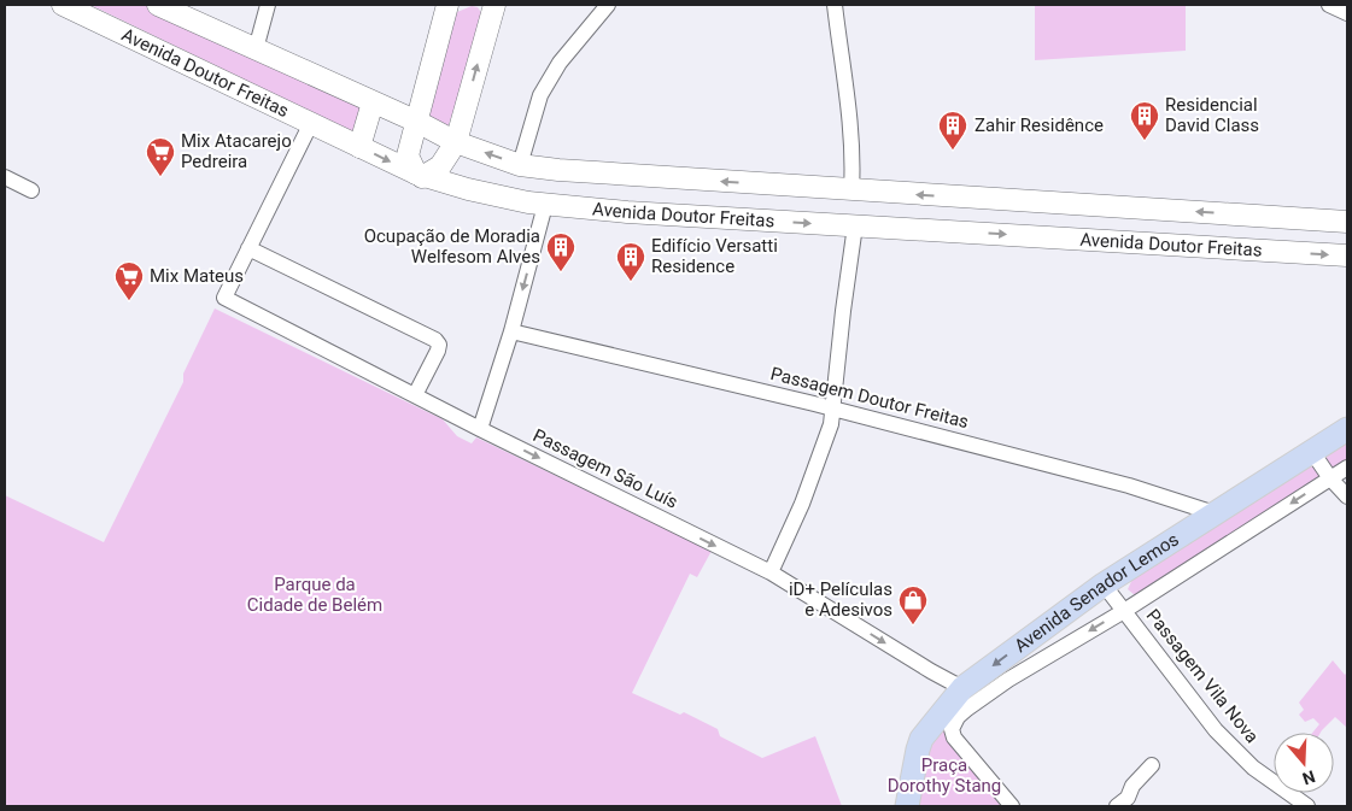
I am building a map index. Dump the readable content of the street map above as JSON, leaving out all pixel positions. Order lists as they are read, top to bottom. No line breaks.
{"streets":{"main road":["Avenida Doutor Freitas","Avenida Senador Lemos"],"street":["Passagem Doutor Freitas","Passagem São Luís","Passagem Vila Nova"]},"crossings":[["Passagem Doutor Freitas","Avenida Senador Lemos"],["Passagem São Luís","Avenida Senador Lemos"],["Avenida Senador Lemos","Passagem Vila Nova"]],"one_way":["Passagem São Luís"],"parks":["Parque da Cidade de Belém","Praça Dorothy Stang"],"places":{"building":["Residencial David Class","Zahir Residênce","Ocupação de Moradia Welfesom Alves","Edifício Versatti Residence"],"supermarket":["Mix Atacarejo Pedreira","Mix Mateus"],"shop":["iD+ Películas e Adesivos"]},"north":"bottom"}
